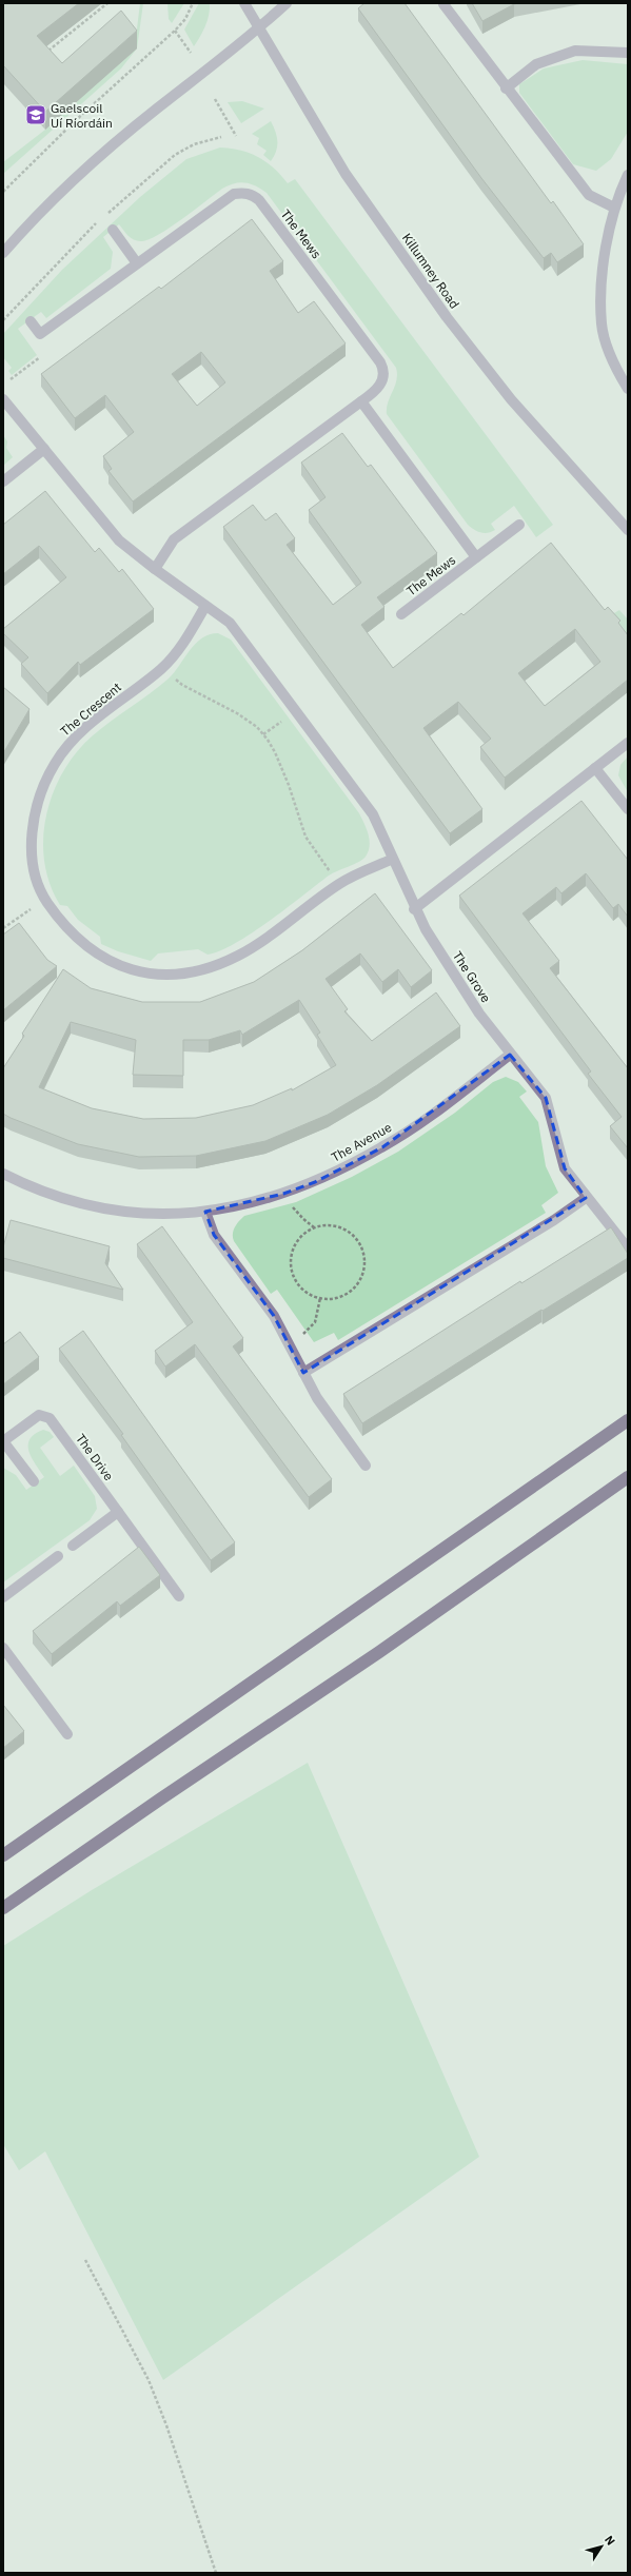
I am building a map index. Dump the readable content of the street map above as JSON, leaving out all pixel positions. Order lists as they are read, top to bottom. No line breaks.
{"streets":{"street":["The Mews","Killumney Road","The Crescent","The Grove","The Avenue","The Drive"]},"crossings":[["The Grove","The Avenue"]],"places":{"school or university":["Gaelscoil Uí Ríordáin"]},"north":"top right"}
